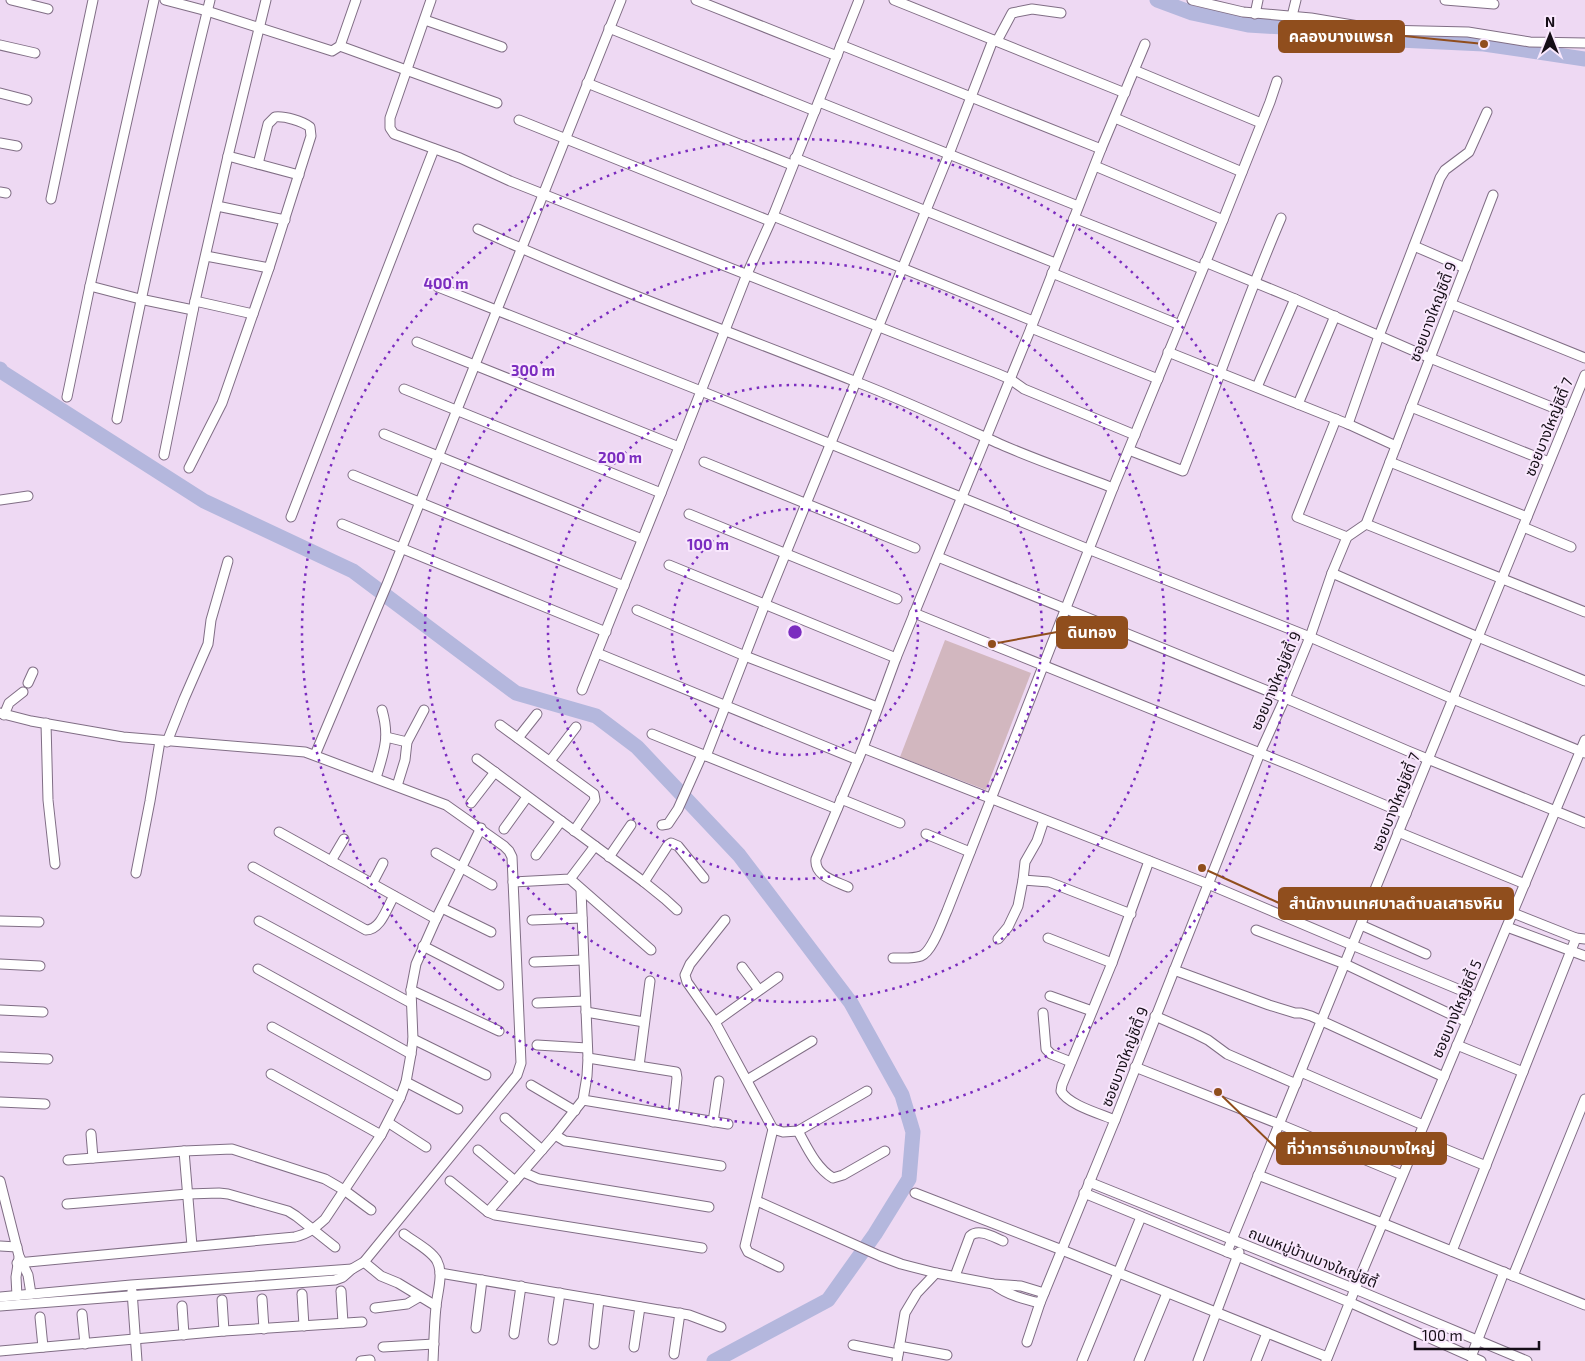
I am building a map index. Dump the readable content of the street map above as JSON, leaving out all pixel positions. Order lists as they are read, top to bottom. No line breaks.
{"streets":{"street":["ซอยบางใหญ่ซิตี้ 9","ซอยบางใหญ่ซิตี้ 7","ซอยบางใหญ่ซิตี้ 5","ถนนหมู่บ้านบางใหญ่ซิตี้"]},"crossings":[["ซอยบางใหญ่ซิตี้ 9","ถนนหมู่บ้านบางใหญ่ซิตี้"],["ซอยบางใหญ่ซิตี้ 7","ถนนหมู่บ้านบางใหญ่ซิตี้"],["ซอยบางใหญ่ซิตี้ 5","ถนนหมู่บ้านบางใหญ่ซิตี้"]],"places":["คลองบางแพรก","ดินทอง","สำนักงานเทศบาลตำบลเสาธงหิน","ที่ว่าการอำเภอบางใหญ่"],"scale_bar":"100 m","north":"top","rings":["400 m","300 m","200 m","100 m"]}
